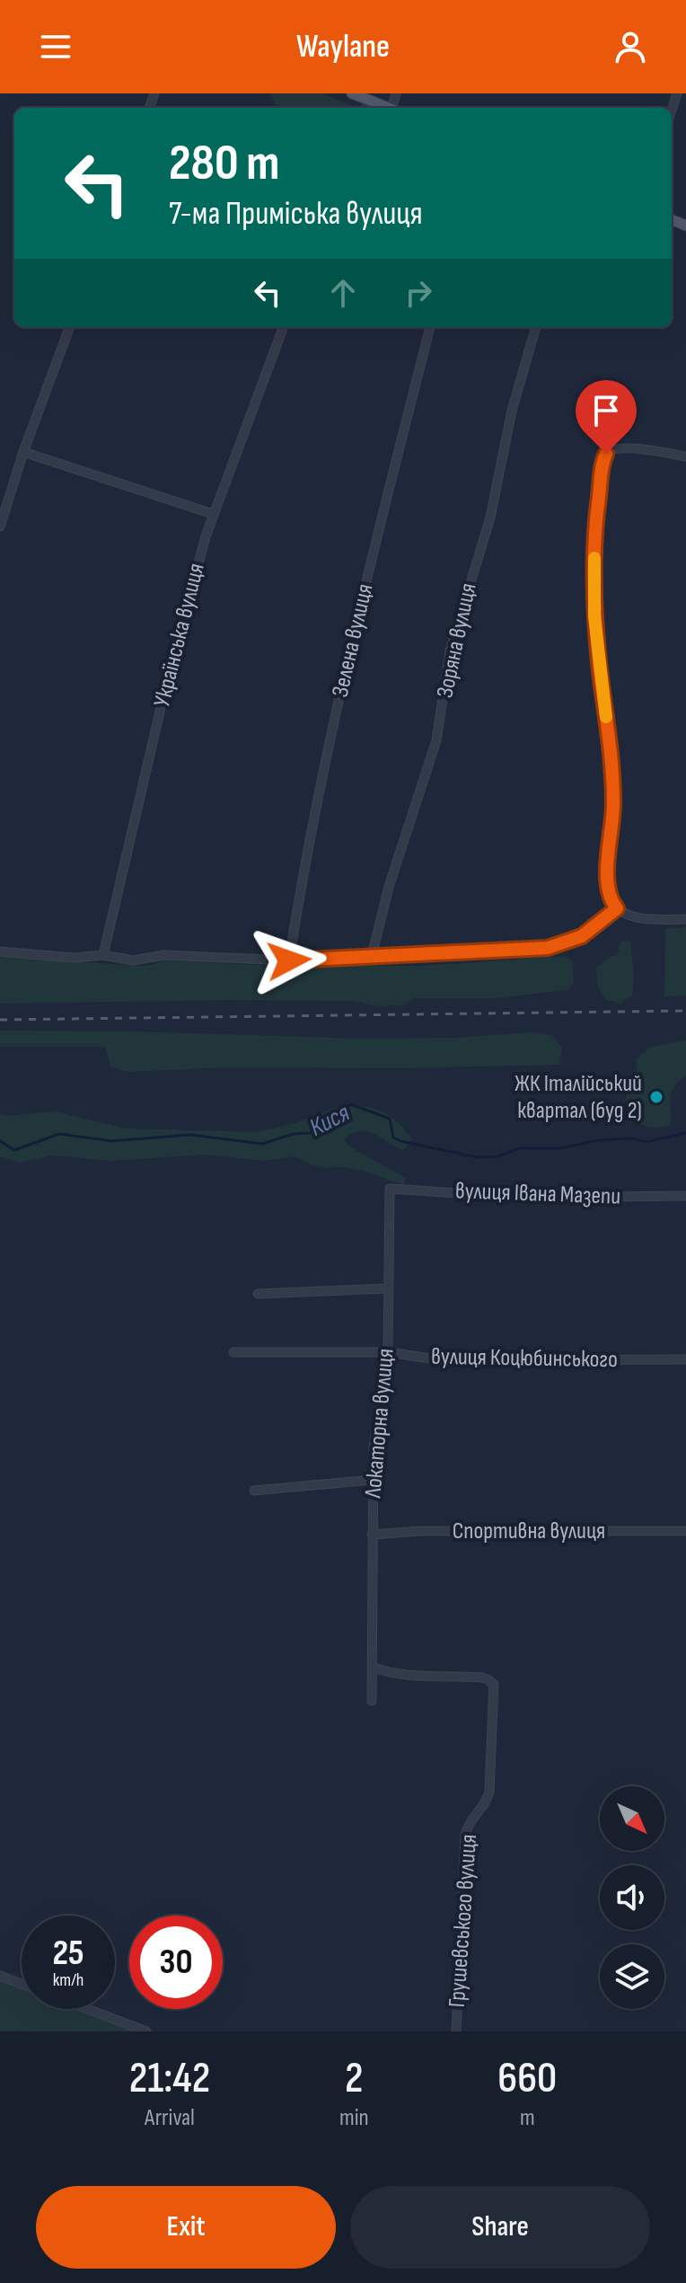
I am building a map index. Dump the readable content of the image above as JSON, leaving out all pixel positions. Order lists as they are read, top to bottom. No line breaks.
{"streets":{"street":["Українська вулиця","Зелена вулиця","Зоряна вулиця","вулиця Івана Мазепи","вулиця Коцюбинського","Локаторна вулиця","Спортивна вулиця","Грушевського вулиця"]},"crossings":[["вулиця Івана Мазепи","Локаторна вулиця"],["вулиця Коцюбинського","Локаторна вулиця"],["Локаторна вулиця","Спортивна вулиця"],["Локаторна вулиця","Грушевського вулиця"]],"water":["Кися"],"places":["ЖК Італійський квартал (буд 2)"],"north":"bottom right","page":{"header":"Waylane","turn":["280 m","7-ма Приміська вулиця"],"speed":"25 km/h","limit":"30","eta":["21:42","Arrival","2","min","660","m"],"buttons":["Exit","Share"]}}
